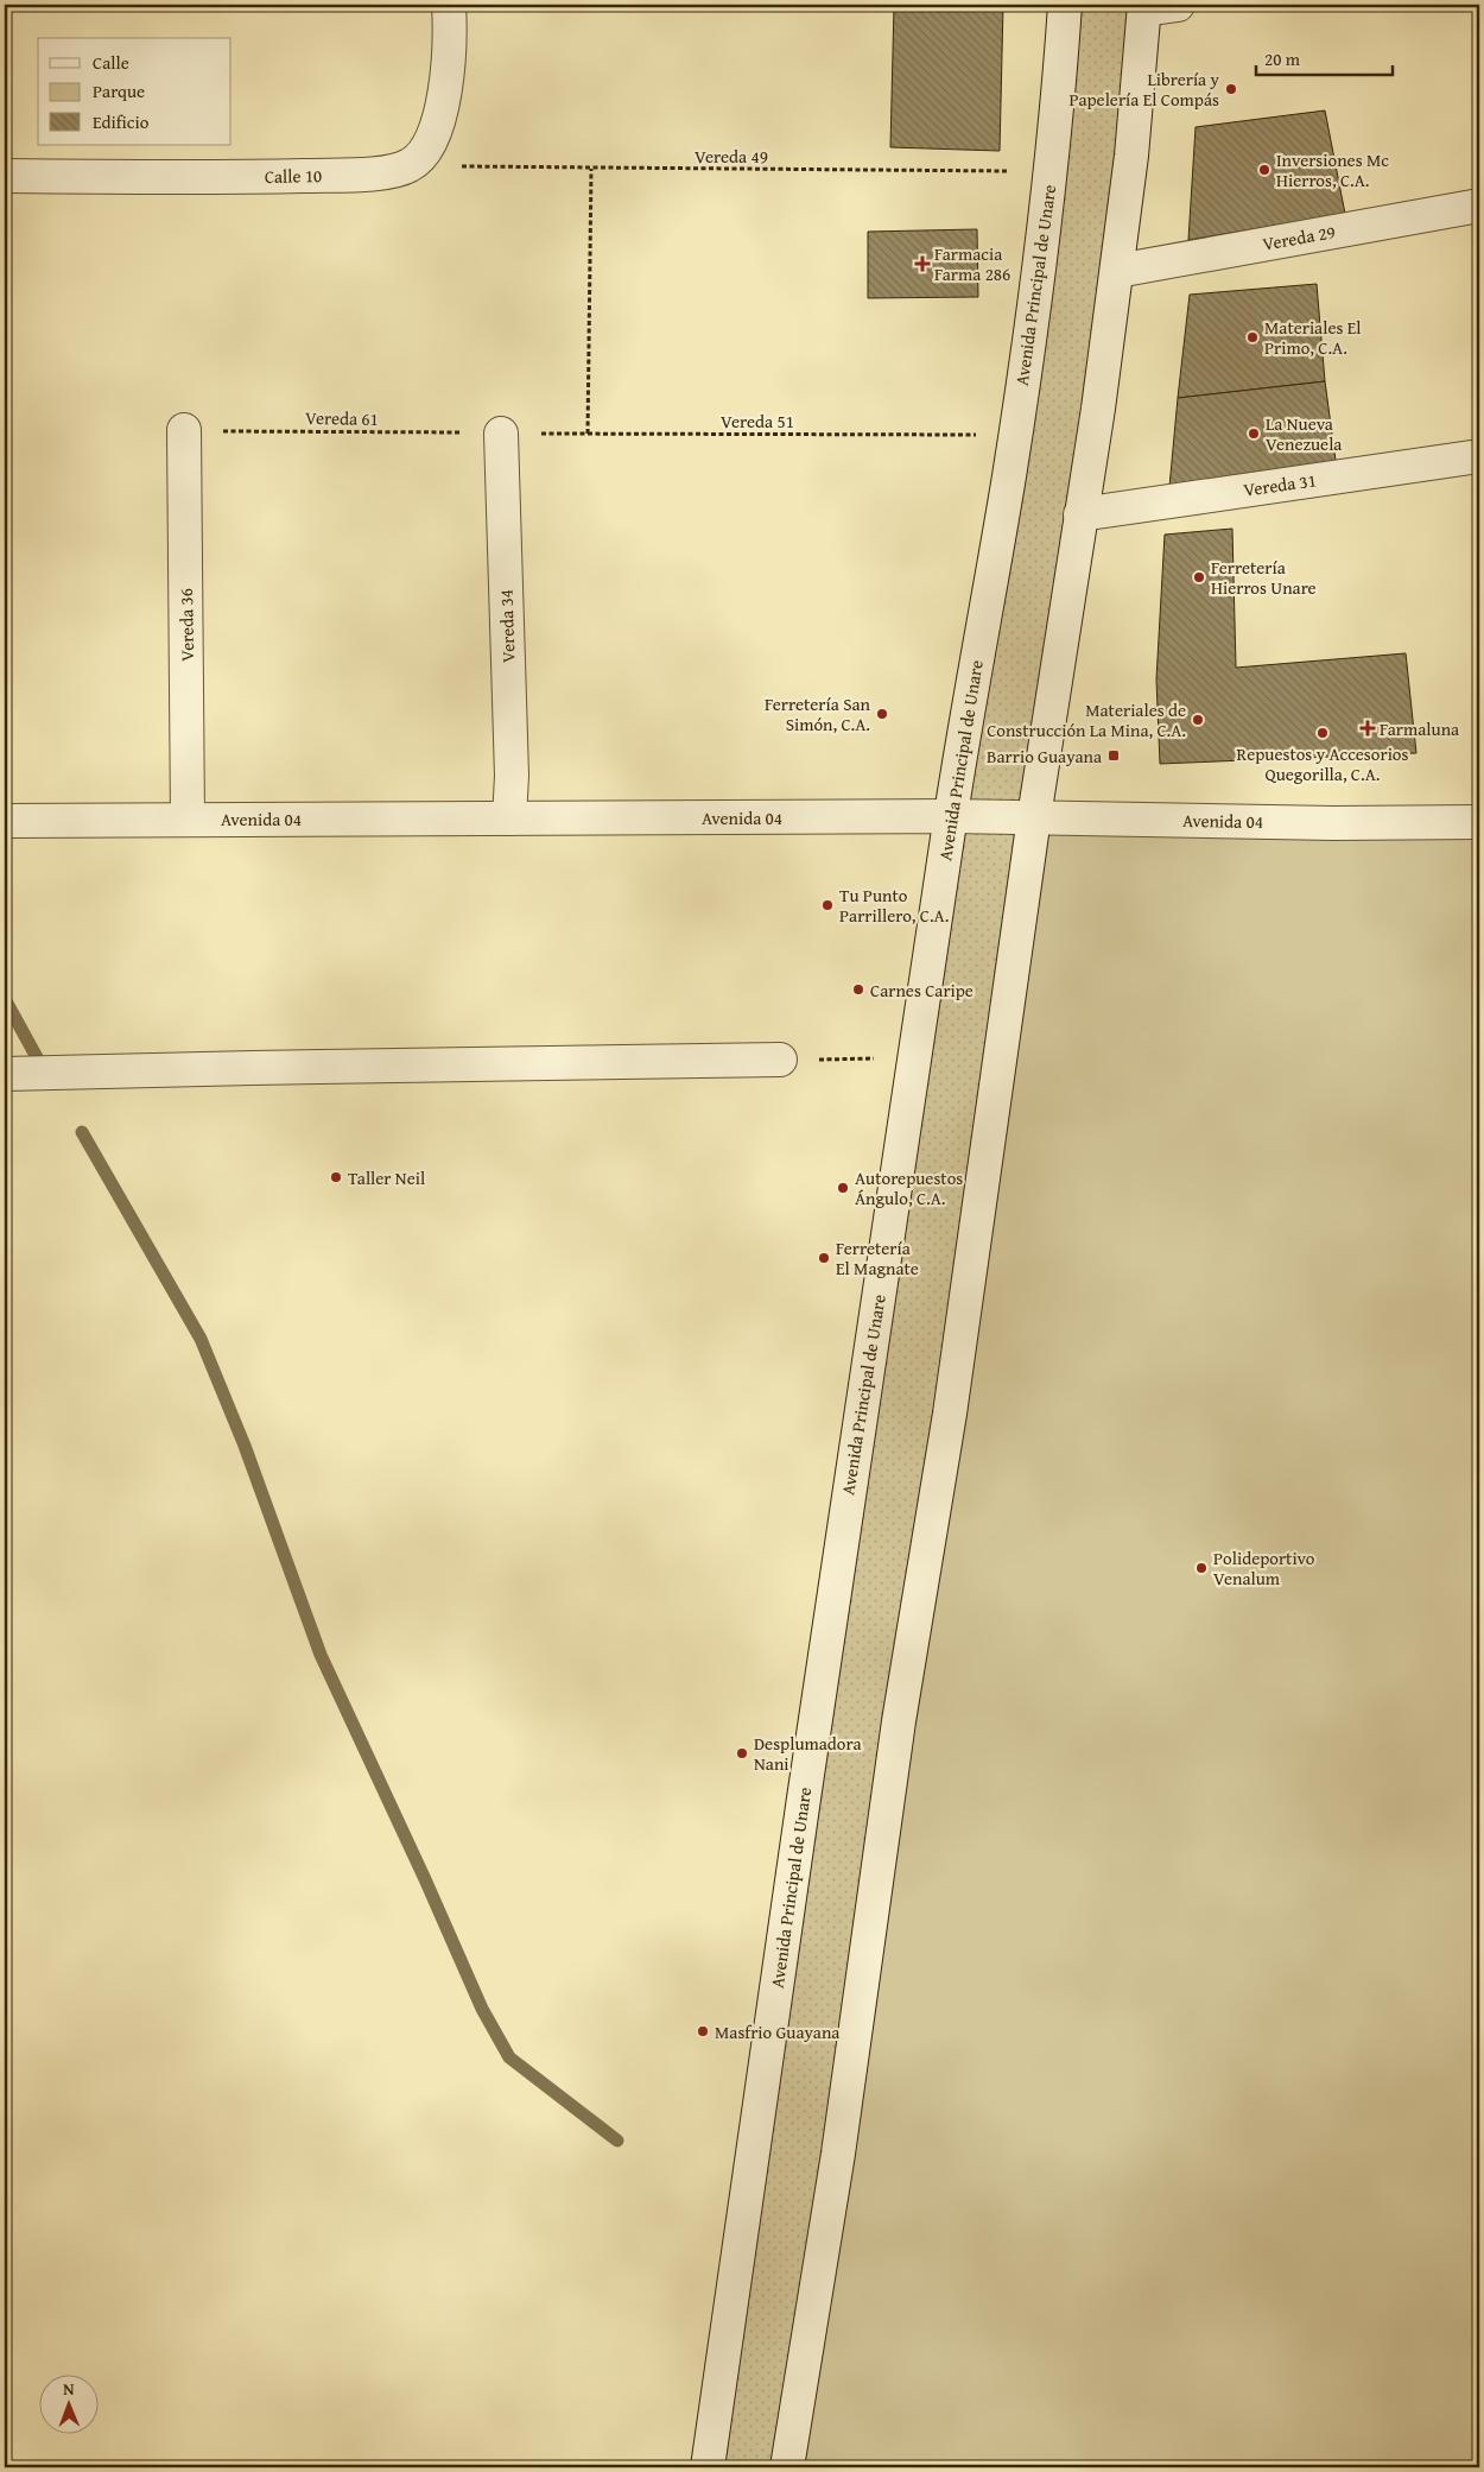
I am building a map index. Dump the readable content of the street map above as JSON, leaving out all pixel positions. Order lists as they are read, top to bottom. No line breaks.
{"streets":{"street":["Calle 10","Vereda 29","Avenida Principal de Unare","Vereda 31","Vereda 36","Vereda 34","Avenida 04"],"path":["Vereda 49","Vereda 61","Vereda 51"]},"crossings":[["Vereda 49","Calle 10"],["Vereda 49","Avenida Principal de Unare"],["Avenida Principal de Unare","Vereda 51"],["Avenida Principal de Unare","Avenida 04"],["Vereda 61","Vereda 51"],["Vereda 61","Vereda 36"],["Vereda 61","Vereda 34"],["Vereda 51","Vereda 34"],["Vereda 36","Avenida 04"],["Vereda 34","Avenida 04"]],"places":{"other":["Librería y Papelería El Compás","Inversiones Mc Hierros, C.A.","Materiales El Primo, C.A.","La Nueva Venezuela","Ferretería Hierros Unare","Ferretería San Simón, C.A.","Materiales de Construcción La Mina, C.A.","Repuestos y Accesorios Quegorilla, C.A.","Tu Punto Parrillero, C.A.","Carnes Caripe","Taller Neil","Autorepuestos Ángulo, C.A.","Ferretería El Magnate","Polideportivo Venalum","Desplumadora Nani","Masfrio Guayana"],"health":["Farmacia Farma 286","Farmaluna"],"transit":["Barrio Guayana"]},"legend":["Calle","Parque","Edificio"],"scale_bar":"20 m","north":"top"}
